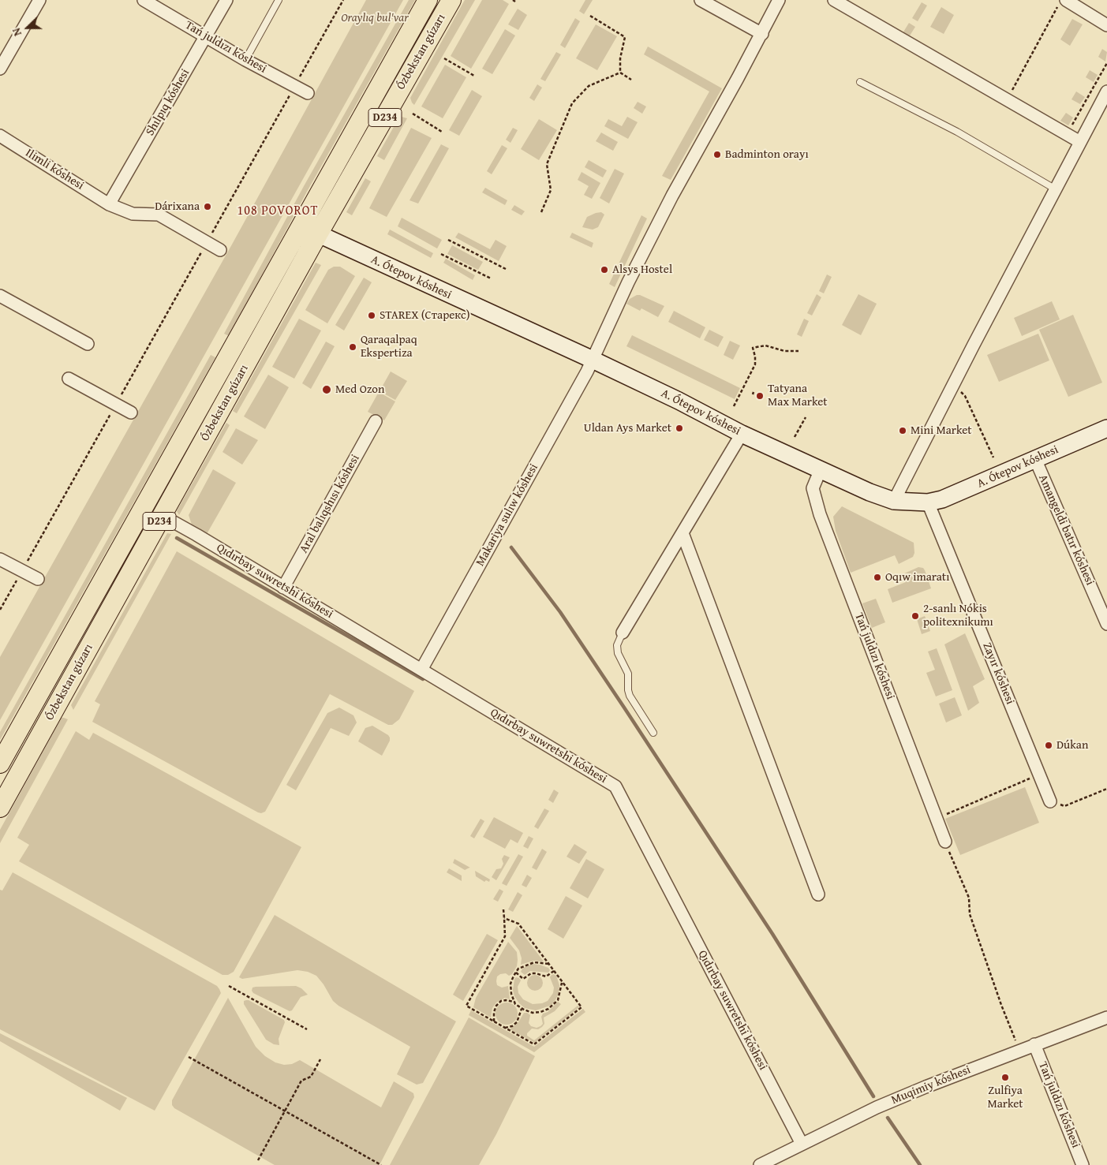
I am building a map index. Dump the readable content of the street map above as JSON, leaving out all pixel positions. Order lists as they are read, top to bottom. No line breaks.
{"streets":{"main road":["Ózbekstan gúzarı","D234","A. Ótepov kóshesi"],"street":["Tań juldızı kóshesi","Shılpıq kóshesi","Ilimli kóshesi","Aral balıqshısı kóshesi","Makariya sulıw kóshesi","Amangeldi batır kóshesi","Qıdırbay suwretshi kóshesi","Zayır kóshesi","Muqimiy kóshesi"]},"crossings":[["Tań juldızı kóshesi","Shılpıq kóshesi"],["Tań juldızı kóshesi","A. Ótepov kóshesi"],["Tań juldızı kóshesi","Muqimiy kóshesi"],["Ózbekstan gúzarı","A. Ótepov kóshesi"],["Ózbekstan gúzarı","Qıdırbay suwretshi kóshesi"],["Shılpıq kóshesi","Ilimli kóshesi"],["A. Ótepov kóshesi","Makariya sulıw kóshesi"],["A. Ótepov kóshesi","Amangeldi batır kóshesi"],["A. Ótepov kóshesi","Zayır kóshesi"],["Aral balıqshısı kóshesi","Qıdırbay suwretshi kóshesi"],["Makariya sulıw kóshesi","Qıdırbay suwretshi kóshesi"],["Qıdırbay suwretshi kóshesi","Muqimiy kóshesi"]],"districts":["108 POVOROT"],"parks":["Oraylıq bul'var"],"places":["Badminton orayı","Dárixana","Alsys Hostel","STAREX (Старекс)","Qaraqalpaq Ekspertiza","Med Ozon","Tatyana Max Market","Uldan Ays Market","Mini Market","Oqıw imaratı","2-sanlı Nókis politexnikumı","Dúkan","Zulfiya Market"],"north":"left"}
